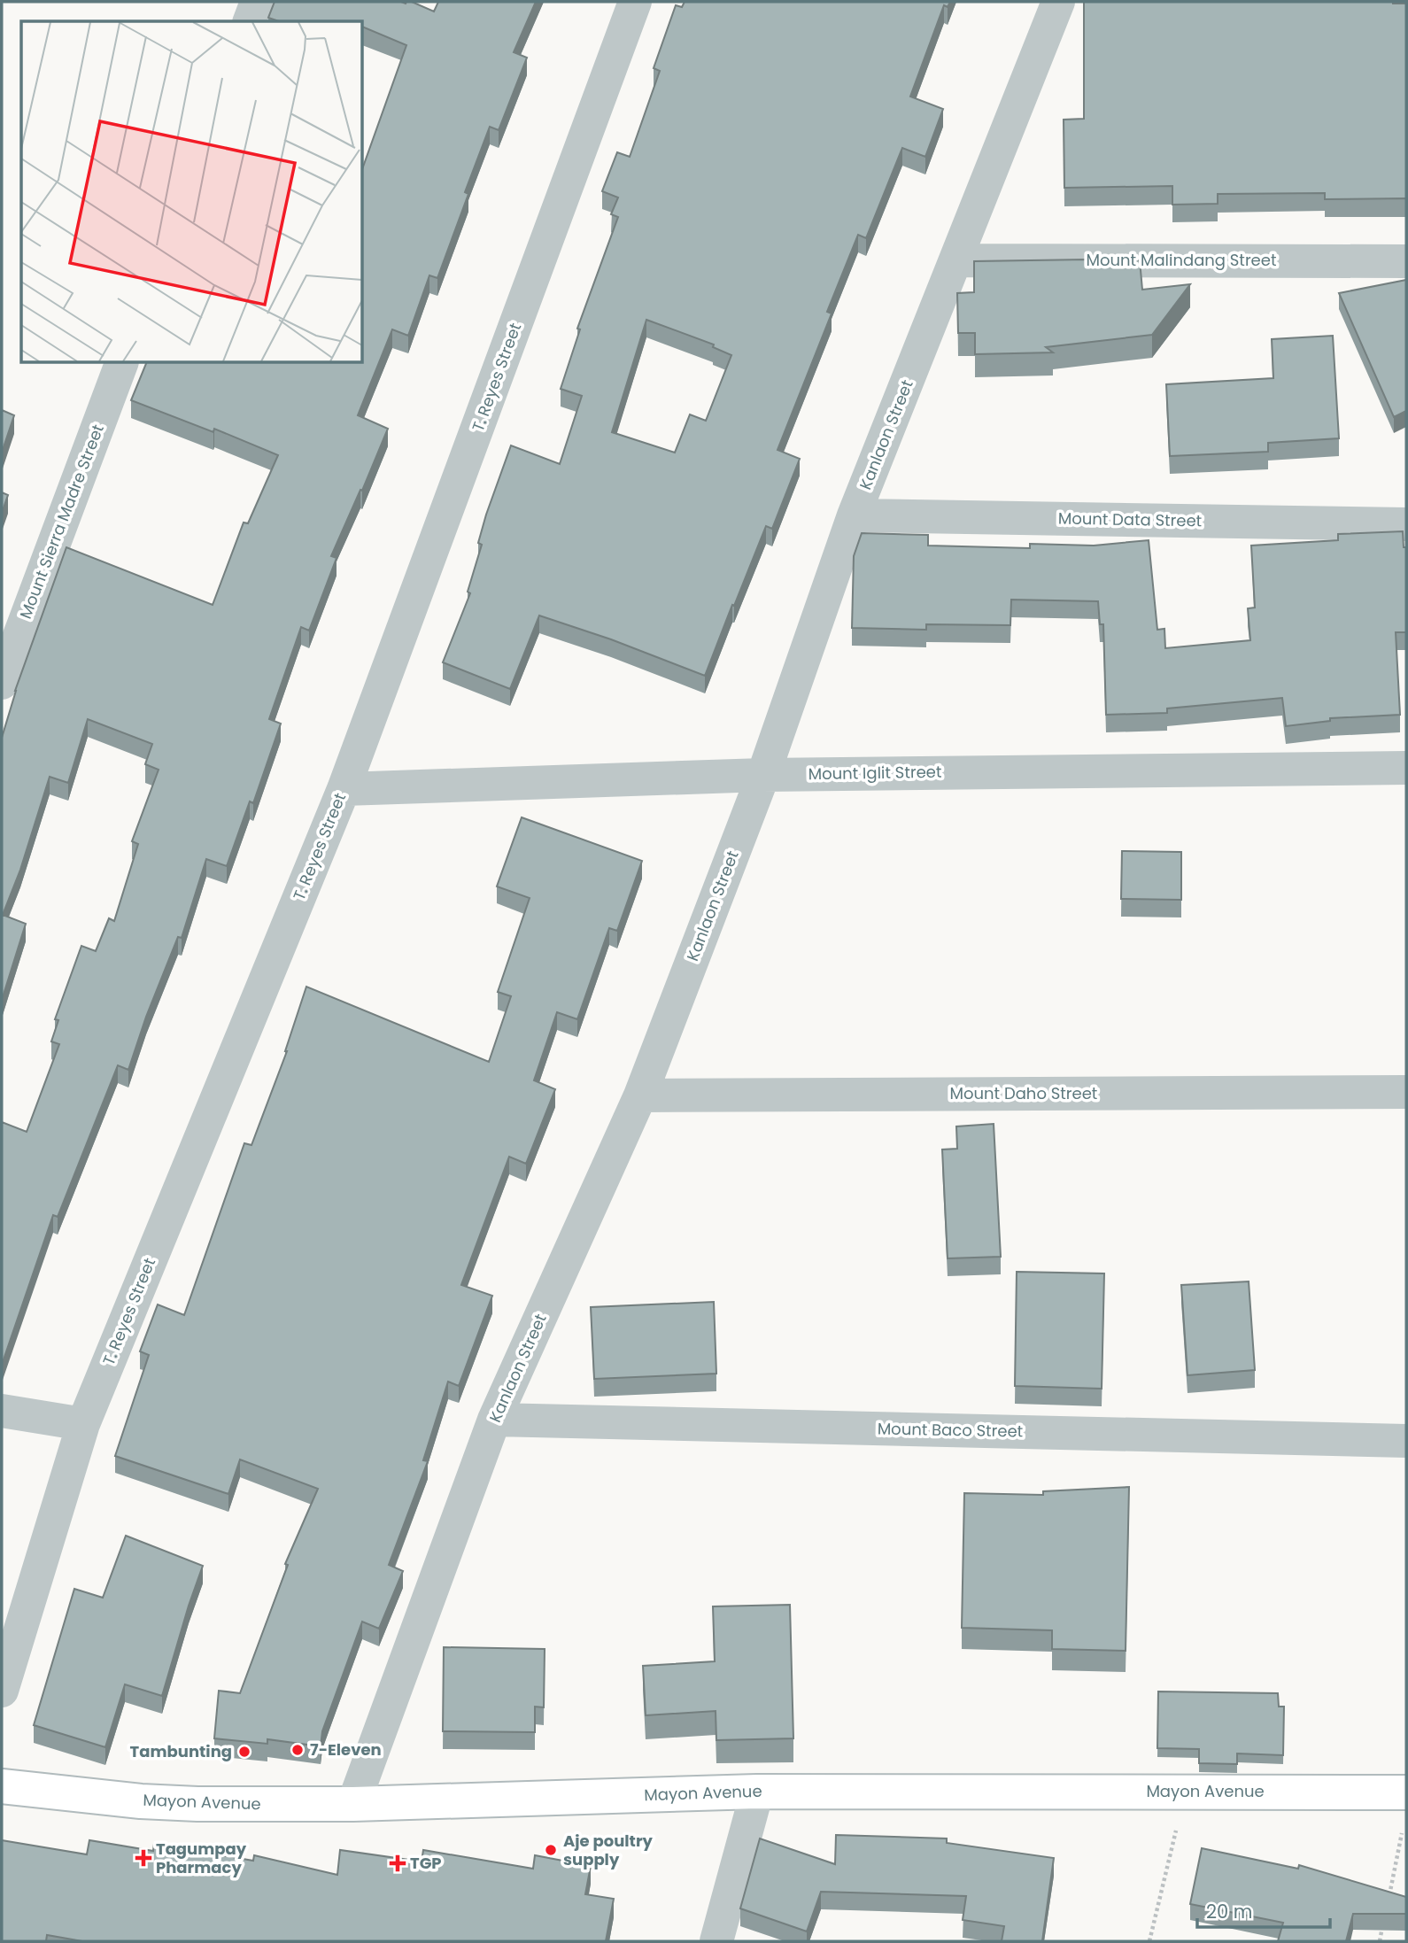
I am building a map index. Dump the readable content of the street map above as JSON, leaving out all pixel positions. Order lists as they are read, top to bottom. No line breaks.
{"streets":{"main road":["Mayon Avenue"],"street":["Mount Malindang Street","T. Reyes Street","Kanlaon Street","Mount Data Street","Mount Sierra Madre Street","Mount Iglit Street","Mount Daho Street","Mount Baco Street"]},"crossings":[["Mount Malindang Street","Kanlaon Street"],["T. Reyes Street","Mount Iglit Street"],["Kanlaon Street","Mount Data Street"],["Kanlaon Street","Mount Iglit Street"],["Kanlaon Street","Mount Daho Street"],["Kanlaon Street","Mount Baco Street"],["Kanlaon Street","Mayon Avenue"]],"places":{"other":["7-Eleven","Tambunting","Aje poultry supply"],"health":["Tagumpay Pharmacy","TGP"]},"scale_bar":"20 m"}
